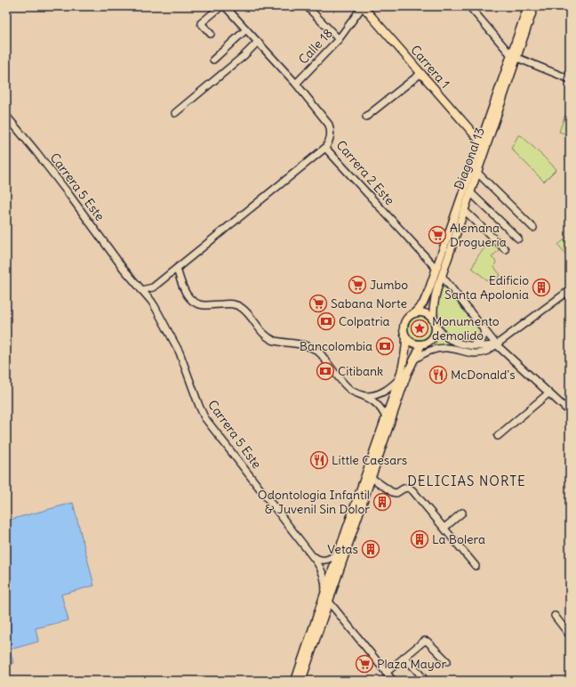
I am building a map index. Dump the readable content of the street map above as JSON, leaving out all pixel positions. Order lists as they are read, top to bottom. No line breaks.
{"streets":{"main road":["Carrera 1","Diagonal 13"],"street":["Calle 18","Carrera 2 Este","Carrera 5 Este"]},"crossings":[["Calle 18","Carrera 1"],["Calle 18","Carrera 2 Este"],["Carrera 1","Diagonal 13"],["Diagonal 13","Carrera 2 Este"]],"districts":["DELICIAS NORTE"],"places":{"supermarket":["Alemana Drogueria","Jumbo","Sabana Norte","Plaza Mayor"],"building":["Edificio Santa Apolonia","Odontologia Infantil & Juvenil Sin Dolor","La Bolera","Vetas"],"bank":["Colpatria","Bancolombia","Citibank"],"place":["Monumento demolido"],"restaurant":["McDonald's","Little Caesars"]}}
